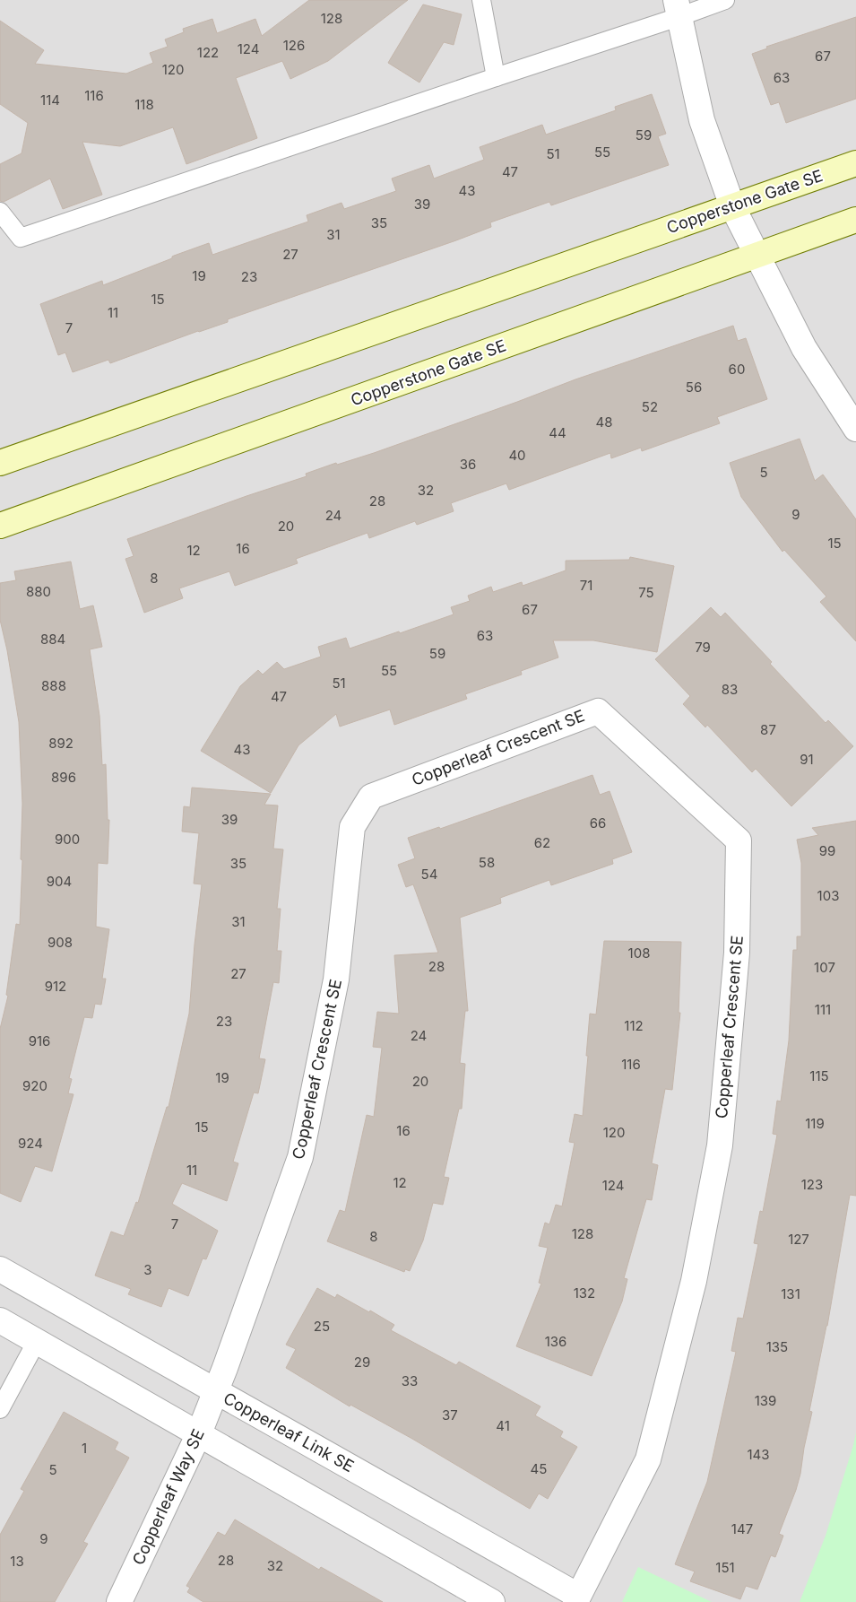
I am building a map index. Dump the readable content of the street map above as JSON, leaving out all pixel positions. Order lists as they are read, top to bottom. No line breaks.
{"streets":{"street":["Copperstone Gate SE","Copperleaf Crescent SE","Copperleaf Link SE","Copperleaf Way SE"]},"crossings":[["Copperleaf Crescent SE","Copperleaf Link SE"],["Copperleaf Crescent SE","Copperleaf Way SE"],["Copperleaf Link SE","Copperleaf Way SE"]],"house_numbers":["128","126","124","122","67","120","63","116","114","118","59","55","51","47","43","39","35","31","27","19","23","15","11","7","60","56","52","48","44","40","36","5","32","28","9","24","20","15","16","12","8","71","880","75","67","63","884","79","59","55","51","888","83","47","87","892","43","91","896","39","66","900","62","99","58","35","54","904","103","31","908","108","28","107","27","912","111","23","112","24","916","116","115","19","20","920","119","15","16","120","924","11","12","123","124","7","128","8","127","3","132","131","25","136","135","29","33","139","37","41","1","143","45","5","147","9","28","13","32","151"]}
